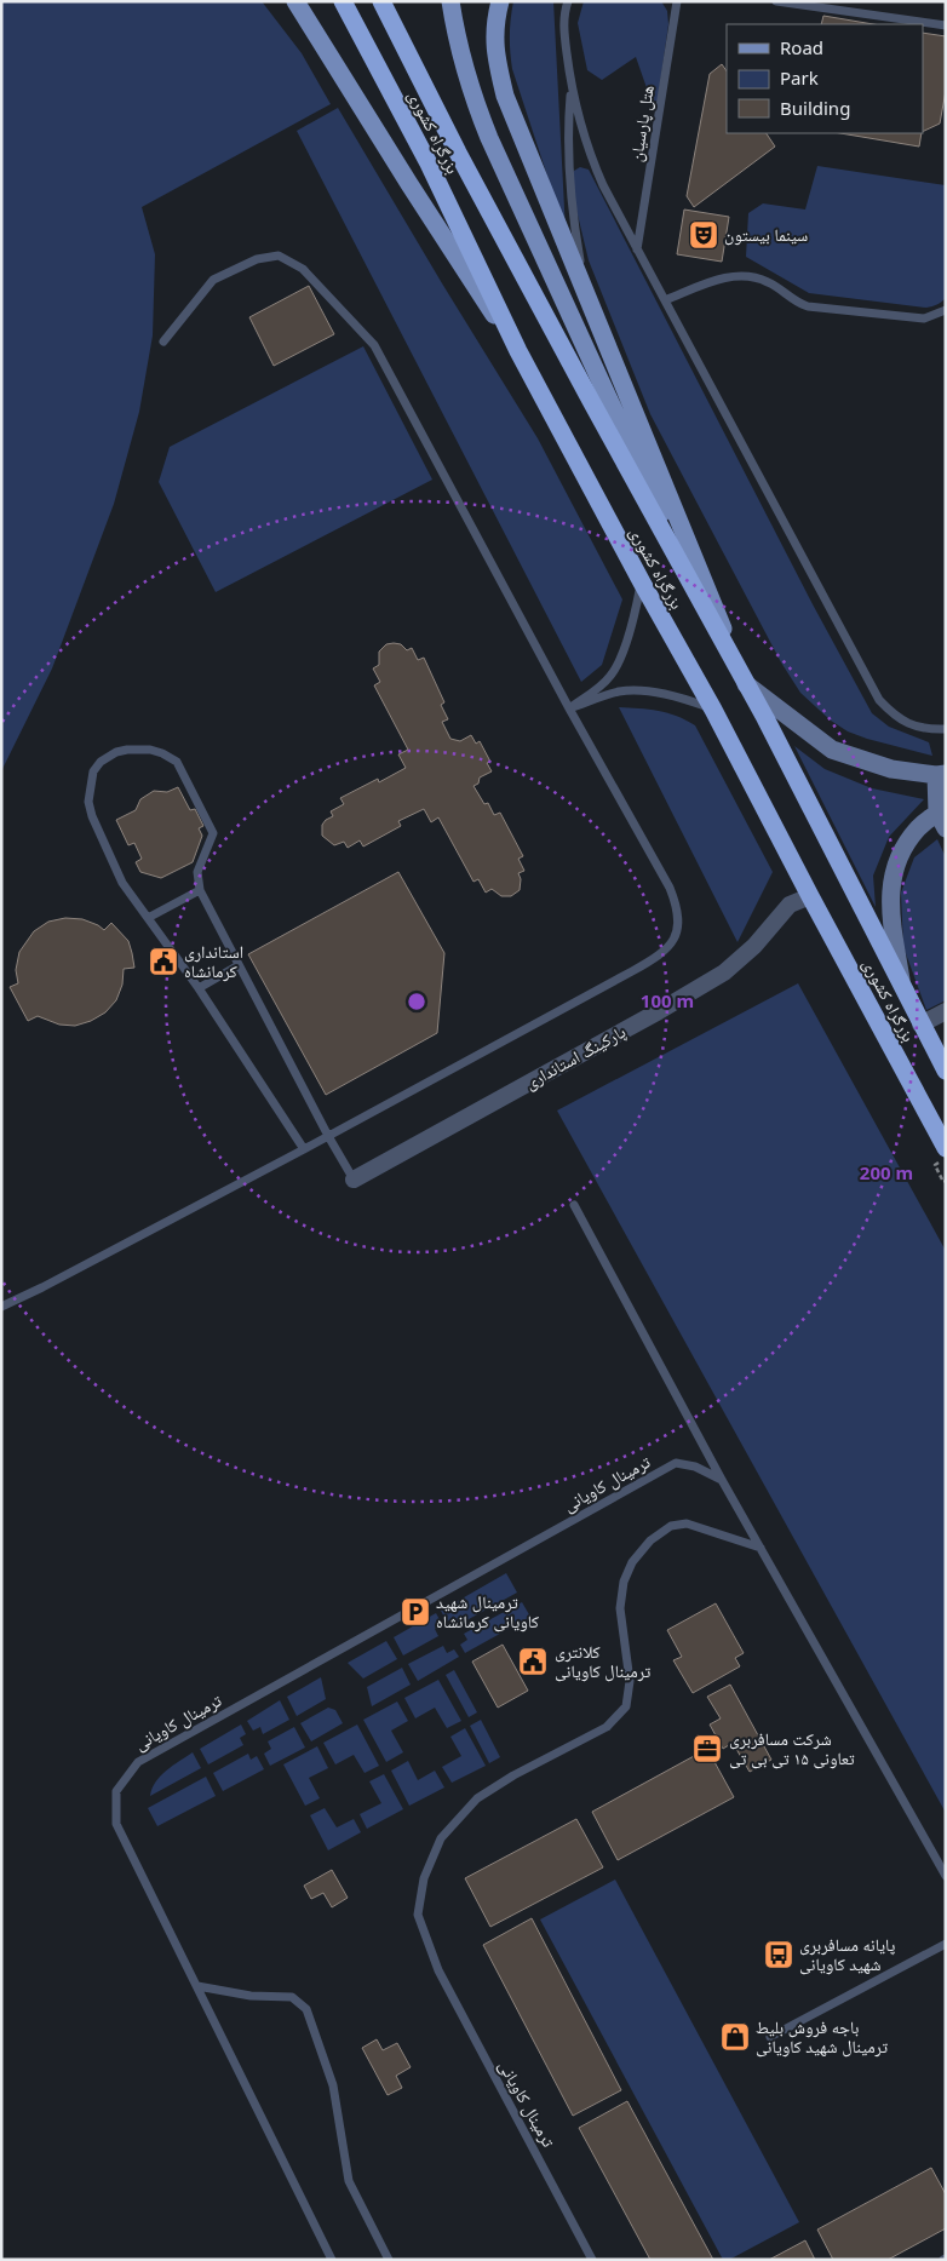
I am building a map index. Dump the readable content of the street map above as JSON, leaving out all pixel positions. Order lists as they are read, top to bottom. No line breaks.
{"streets":{"highway":["بزرگراه کشوری"],"street":["پارکینگ استانداری"],"lane":["هتل پارسیان","ترمینال کاویانی"]},"crossings":[["بزرگراه کشوری","پارکینگ استانداری"]],"places":{"theatre":["سینما بیستون"],"public building":["استانداری کرمانشاه","کلانتری ترمینال کاویانی"],"parking":["ترمینال شهید کاویانی کرمانشاه"],"office":["شرکت مسافربری تعاونی ۱۵ تی بی تی"],"bus stop":["پايانه مسافربری شهید کاویانی"],"shop":["باجه فروش بلیط ترمینال شهید کاویانی"]},"legend":["Road","Park","Building"],"rings":["100 m","200 m"]}
